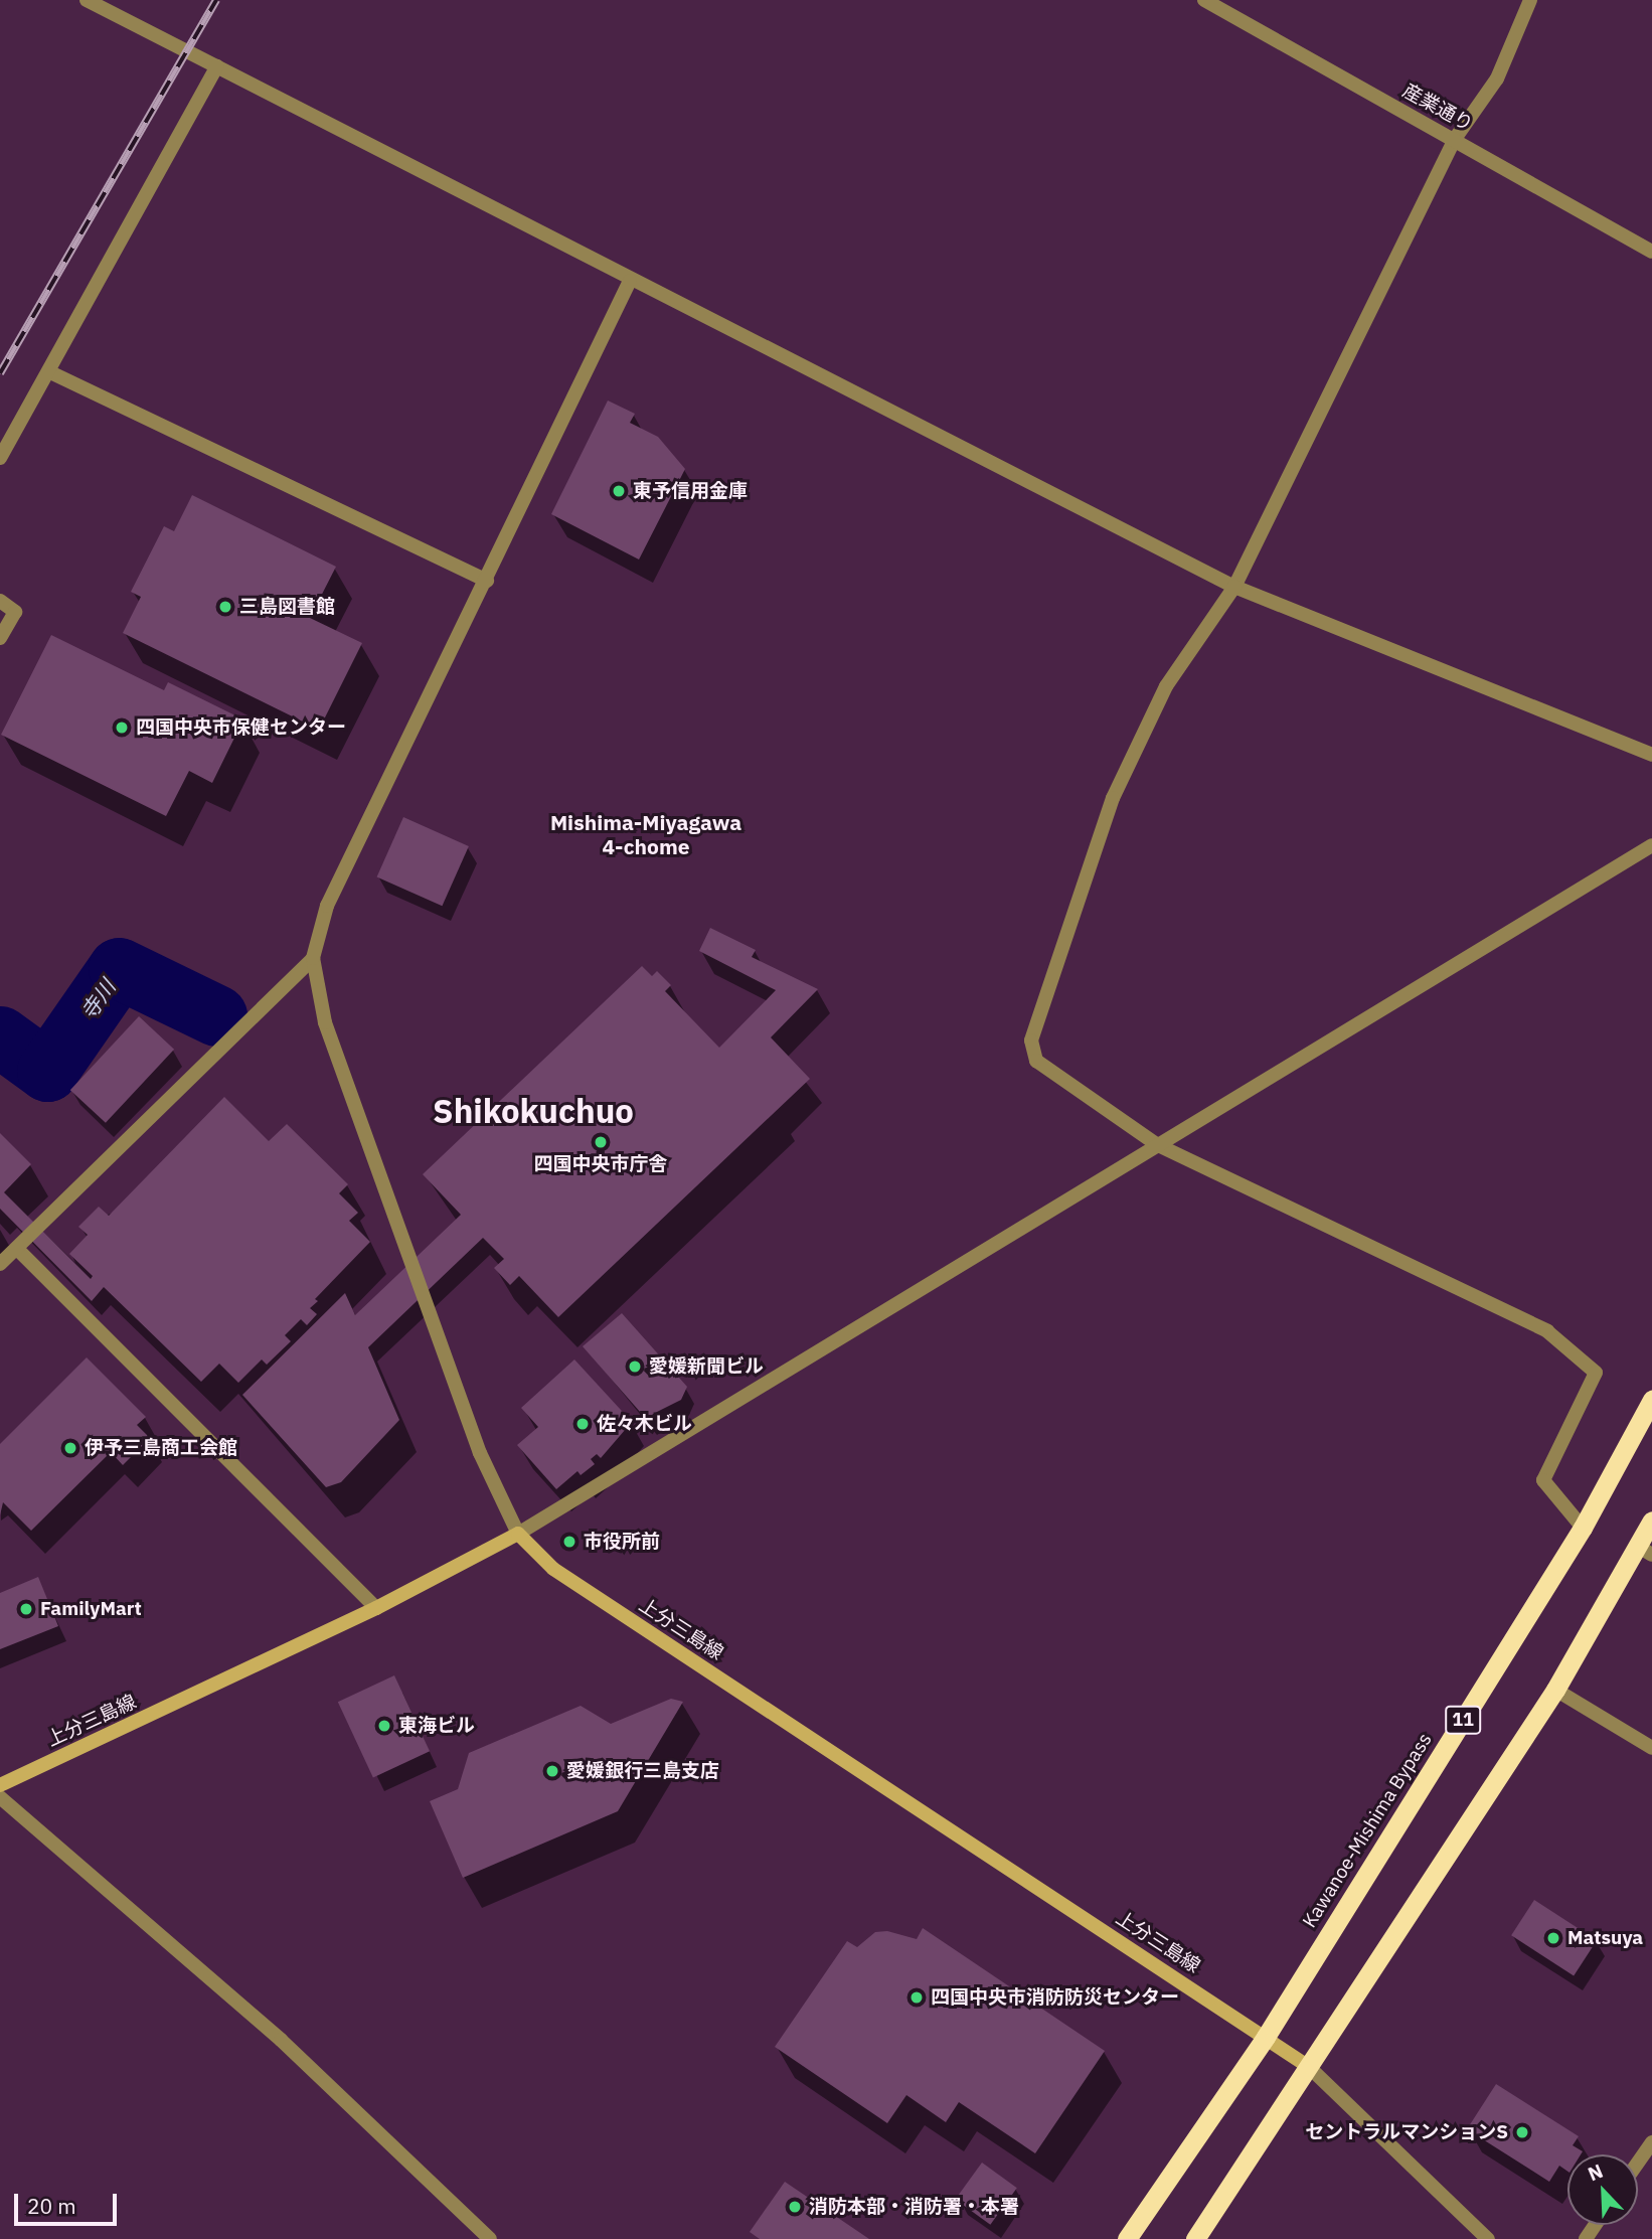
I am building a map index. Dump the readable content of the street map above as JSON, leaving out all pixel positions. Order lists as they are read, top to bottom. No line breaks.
{"streets":{"highway":["11","Kawanoe-Mishima Bypass"],"main road":["上分三島線"],"street":["産業通り"]},"crossings":[["上分三島線","Kawanoe-Mishima Bypass"]],"districts":["Mishima-Miyagawa 4-chome","Shikokuchuo"],"water":["寺川"],"places":["東予信用金庫","三島図書館","四国中央市保健センター","四国中央市庁舎","愛媛新聞ビル","佐々木ビル","伊予三島商工会館","市役所前","FamilyMart","東海ビル","愛媛銀行三島支店","Matsuya","四国中央市消防防災センター","セントラルマンションS","消防本部・消防署・本署"],"scale_bar":"20 m","north":"top left"}
